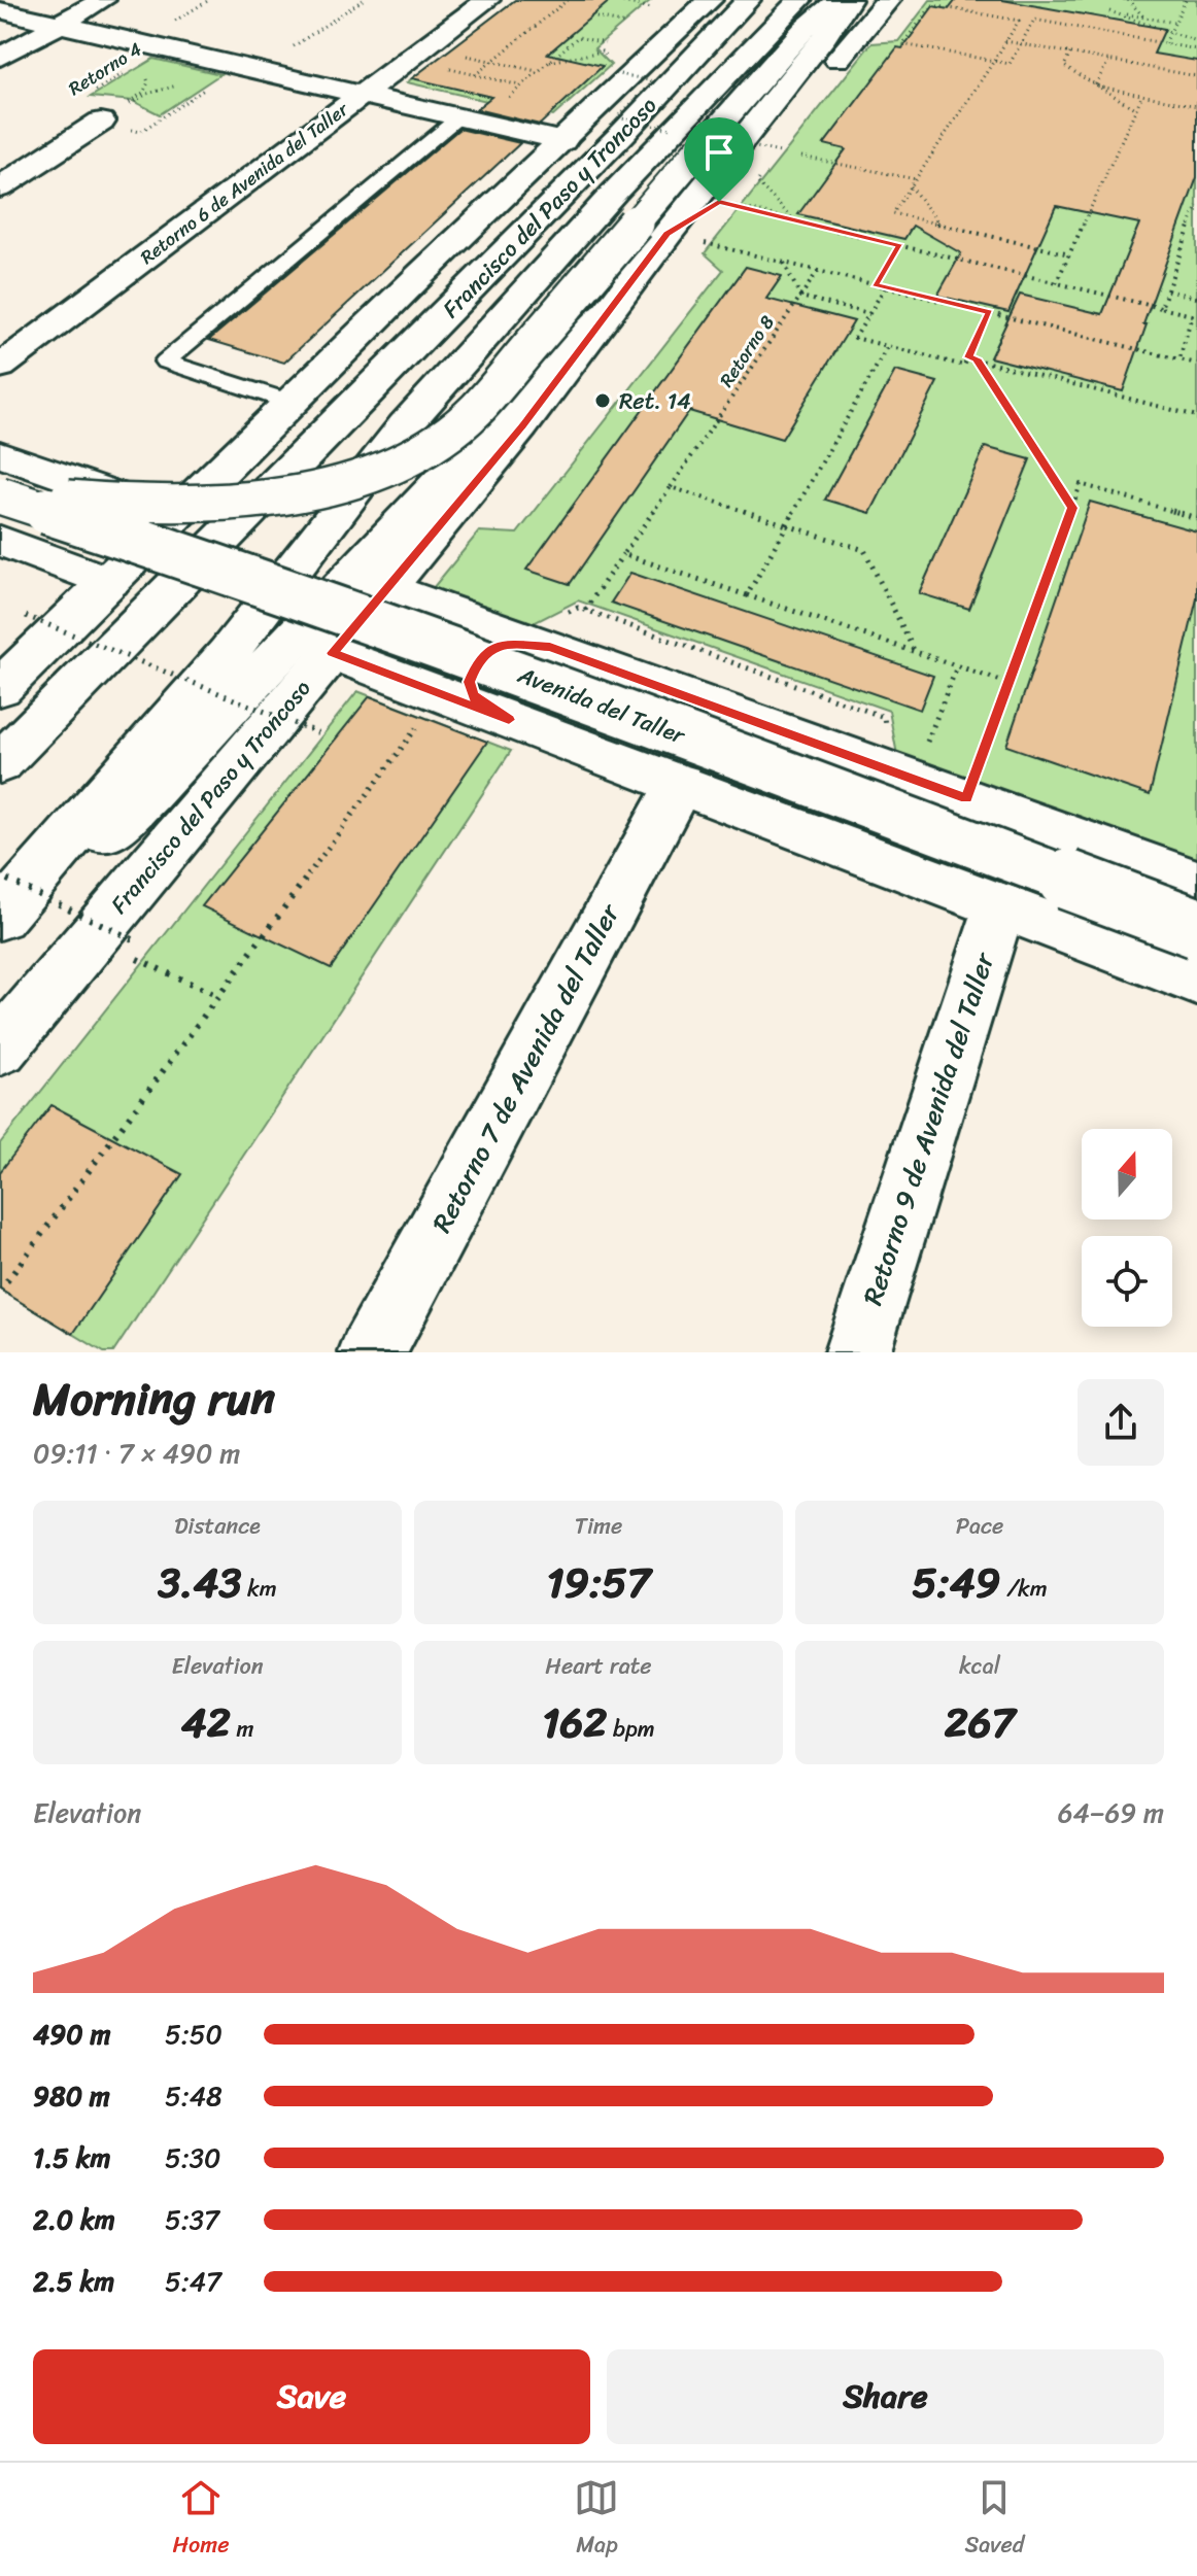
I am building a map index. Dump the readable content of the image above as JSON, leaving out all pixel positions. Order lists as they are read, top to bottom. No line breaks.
{"streets":{"main road":["Retorno 6 de Avenida del Taller","Francisco del Paso y Troncoso","Avenida del Taller","Retorno 7 de Avenida del Taller","Retorno 9 de Avenida del Taller"],"path":["Retorno 4","Retorno 8"]},"crossings":[["Francisco del Paso y Troncoso","Avenida del Taller"],["Avenida del Taller","Retorno 7 de Avenida del Taller"],["Avenida del Taller","Retorno 9 de Avenida del Taller"]],"places":["Ret. 14"],"north":"top","page":{"heading":["Morning run","09:11 · 7 × 490 m"],"stats":[["Distance","3.43 km"],["Time","19:57"],["Pace","5:49 /km"],["Elevation","42 m"],["Heart rate","162 bpm"],["kcal","267"]],"chart":["Elevation","64–69 m"],"list":[{"name":"490 m","note":"5:50"},{"name":"980 m","note":"5:48"},{"name":"1.5 km","note":"5:30"},{"name":"2.0 km","note":"5:37"},{"name":"2.5 km","note":"5:47"}],"buttons":["Save","Share"],"tabs":["Home","Map","Saved"]}}
